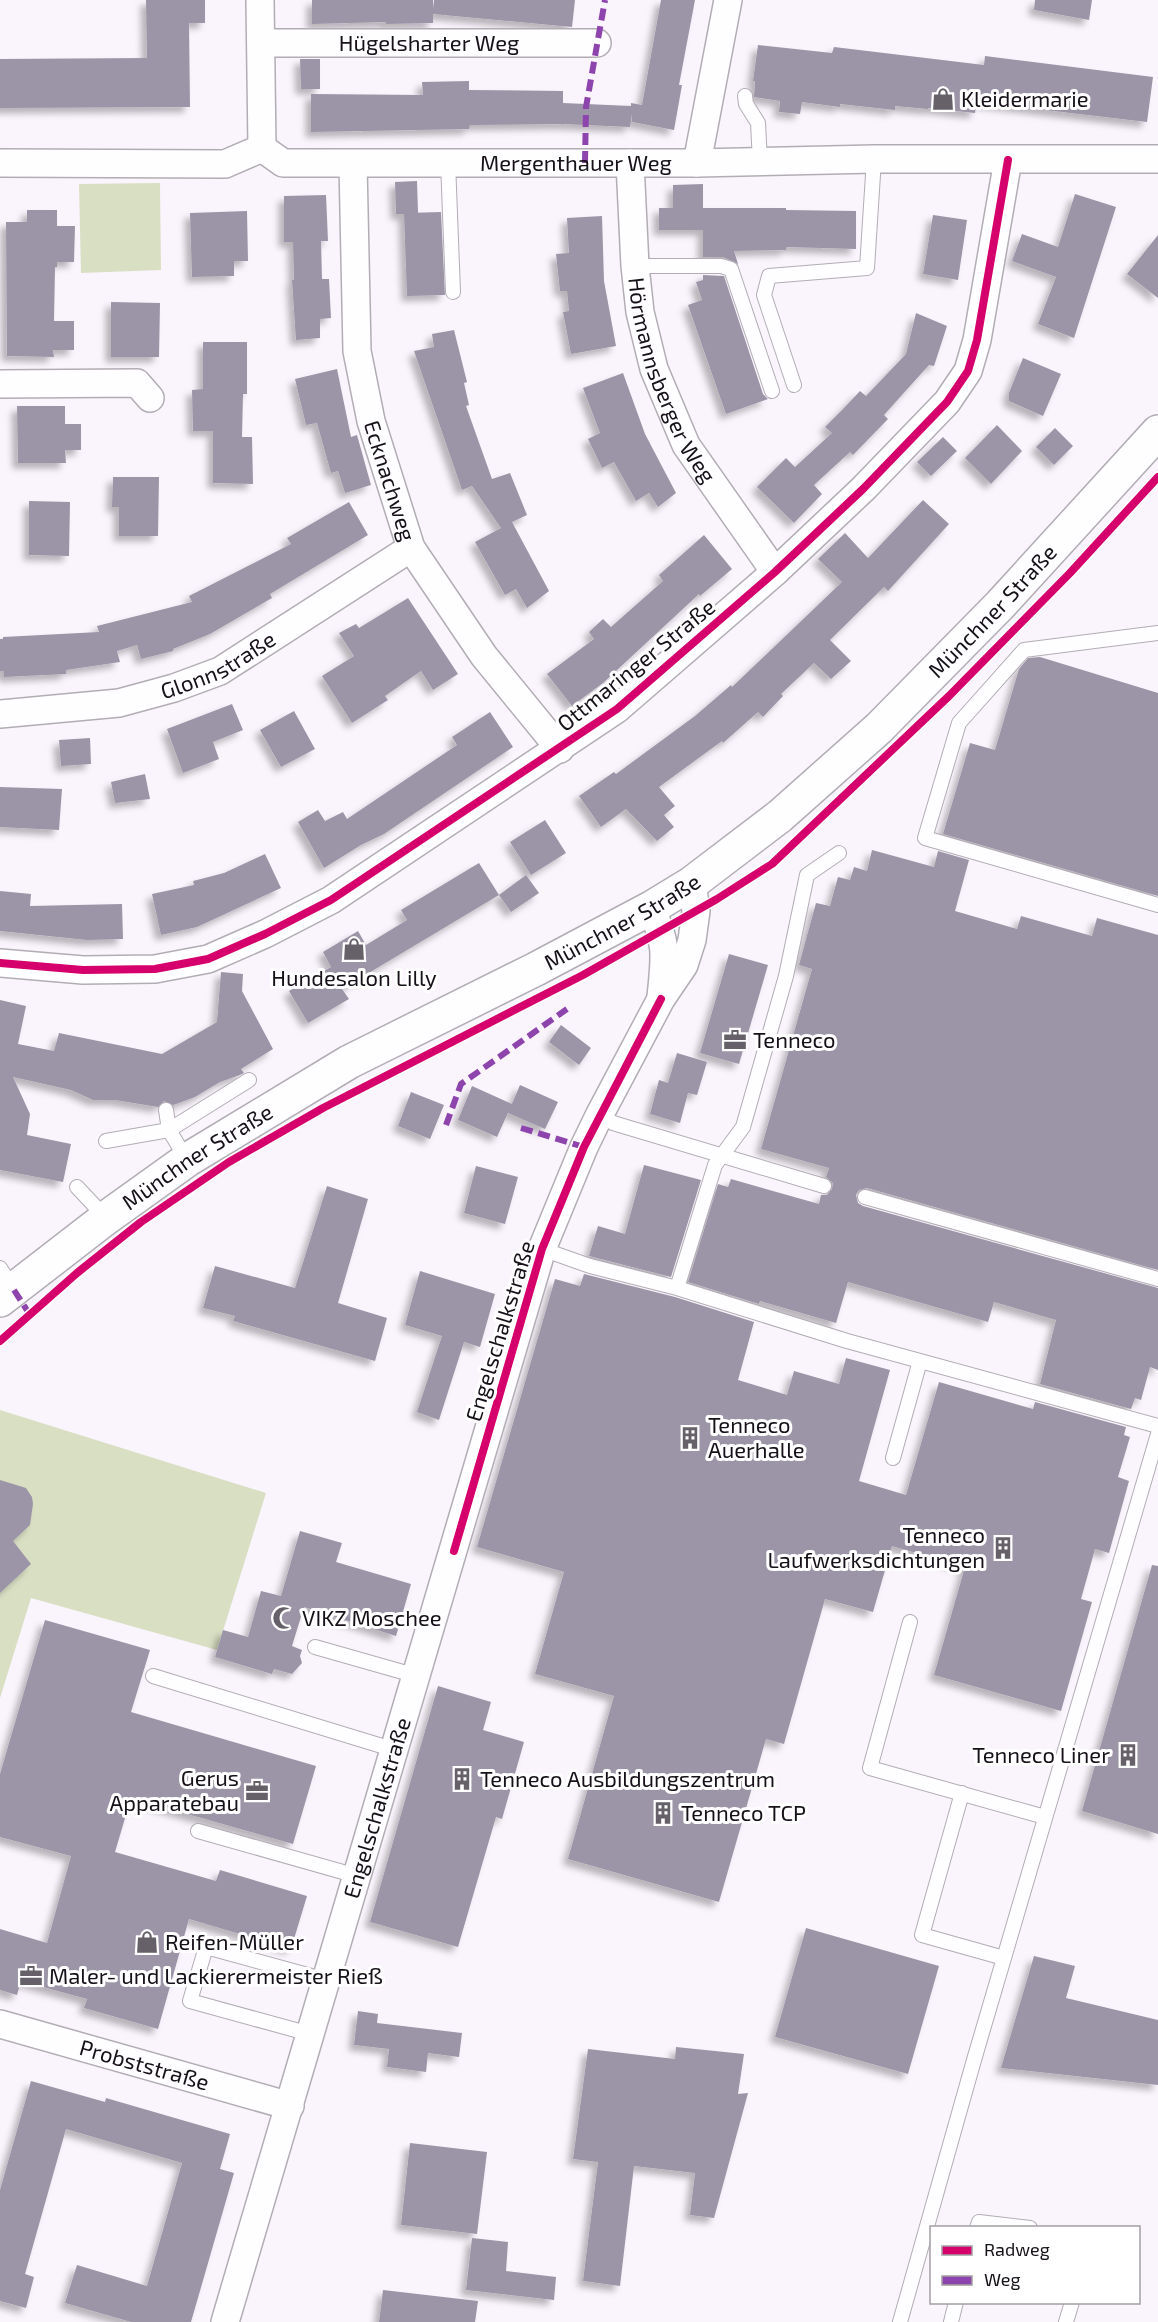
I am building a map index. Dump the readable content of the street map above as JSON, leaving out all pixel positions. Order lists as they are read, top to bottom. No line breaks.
{"streets":{"main road":["Münchner Straße"],"street":["Hügelsharter Weg","Mergenthauer Weg","Hörmannsberger Weg","Ecknachweg","Glonnstraße","Ottmaringer Straße","Engelschalkstraße","Probststraße"]},"crossings":[["Mergenthauer Weg","Hörmannsberger Weg"],["Mergenthauer Weg","Ecknachweg"],["Mergenthauer Weg","Ottmaringer Straße"],["Hörmannsberger Weg","Ottmaringer Straße"],["Ecknachweg","Glonnstraße"],["Ecknachweg","Ottmaringer Straße"],["Münchner Straße","Engelschalkstraße"],["Engelschalkstraße","Probststraße"]],"places":{"shop":["Kleidermarie","Hundesalon Lilly","Reifen-Müller"],"office":["Tenneco","Gerus Apparatebau","Maler- und Lackierermeister Rieß"],"building":["Tenneco Auerhalle","Tenneco Laufwerksdichtungen","Tenneco Liner","Tenneco Ausbildungszentrum","Tenneco TCP"],"mosque":["VIKZ Moschee"]},"legend":["Radweg","Weg"]}
